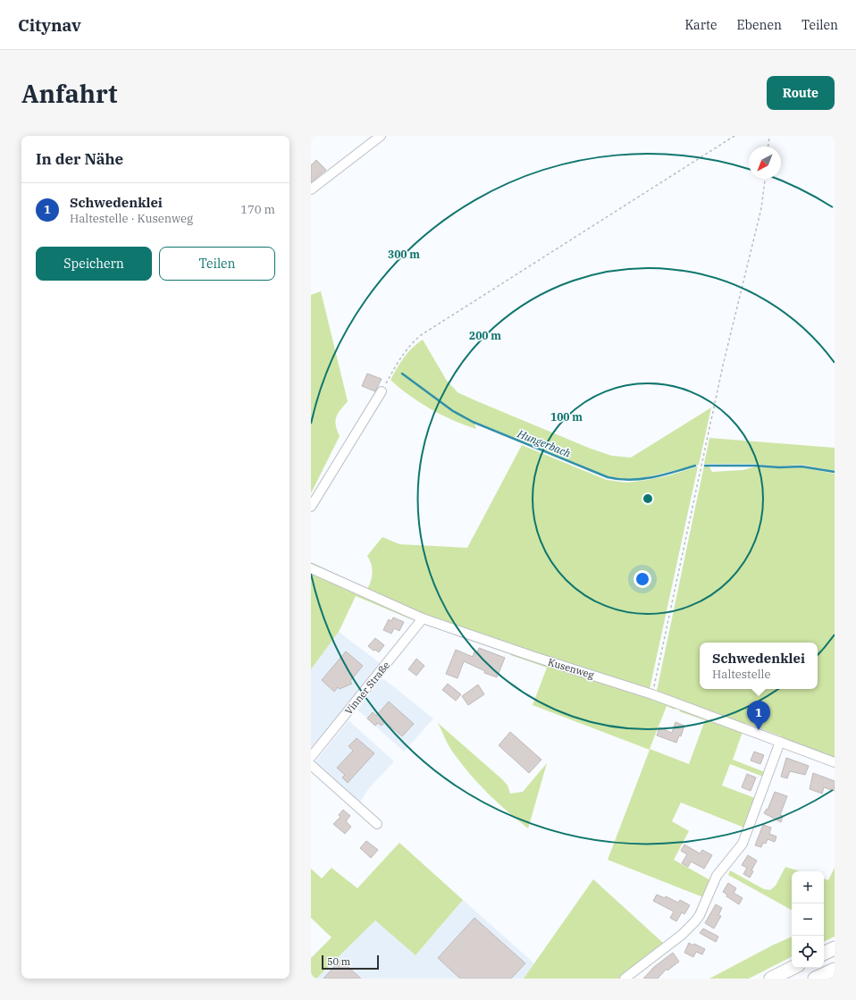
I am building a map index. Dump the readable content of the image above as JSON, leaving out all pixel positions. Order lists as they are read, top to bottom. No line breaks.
{"streets":{"street":["Kusenweg","Vinner Straße"]},"crossings":[["Kusenweg","Vinner Straße"]],"water":["Hungerbach"],"scale_bar":"50 m","north":"bottom left","page":{"header":"Citynav","nav":["Karte","Ebenen","Teilen"],"buttons":["Route",["Speichern","Teilen"]],"title":"Anfahrt","heading":"In der Nähe","list":[{"mark":"1","name":"Schwedenklei","note":"Haltestelle · Kusenweg","value":"170 m"}],"popup":["Schwedenklei","Haltestelle"],"pins":"1","map_buttons":["+","−"],"scale":"50 m"},"rings":["300 m","200 m","100 m"]}
